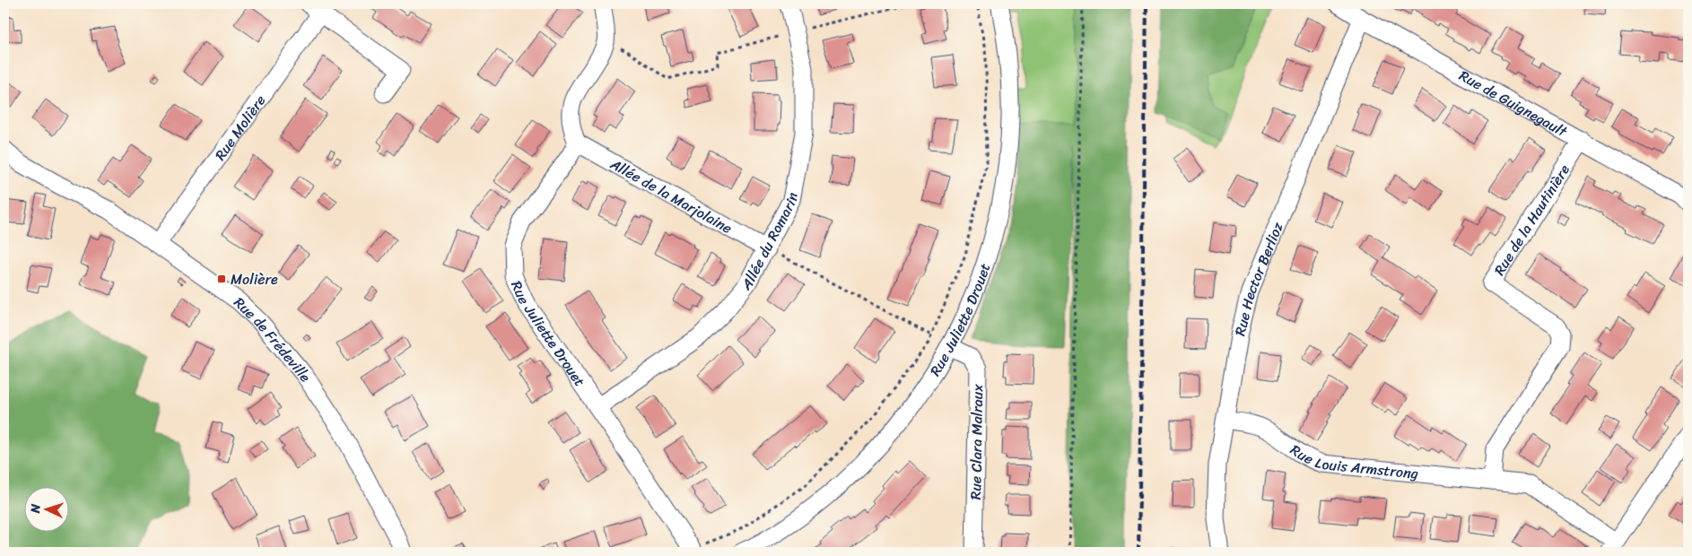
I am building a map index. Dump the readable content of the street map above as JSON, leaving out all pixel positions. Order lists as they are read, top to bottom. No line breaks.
{"streets":{"street":["Rue de Guignegault","Rue Molière","Allée de la Marjolaine","Rue de la Hautinière","Allée du Romarin","Rue Hector Berlioz","Rue Juliette Drouet","Rue de Frédeville","Rue Clara Malraux","Rue Louis Armstrong"]},"crossings":[["Rue de Guignegault","Rue de la Hautinière"],["Rue de Guignegault","Rue Hector Berlioz"],["Rue Molière","Rue de Frédeville"],["Allée de la Marjolaine","Allée du Romarin"],["Allée de la Marjolaine","Rue Juliette Drouet"],["Rue de la Hautinière","Rue Louis Armstrong"],["Allée du Romarin","Rue Juliette Drouet"],["Rue Hector Berlioz","Rue Louis Armstrong"],["Rue Juliette Drouet","Rue Clara Malraux"]],"places":{"transit":["Molière"]},"north":"left"}
